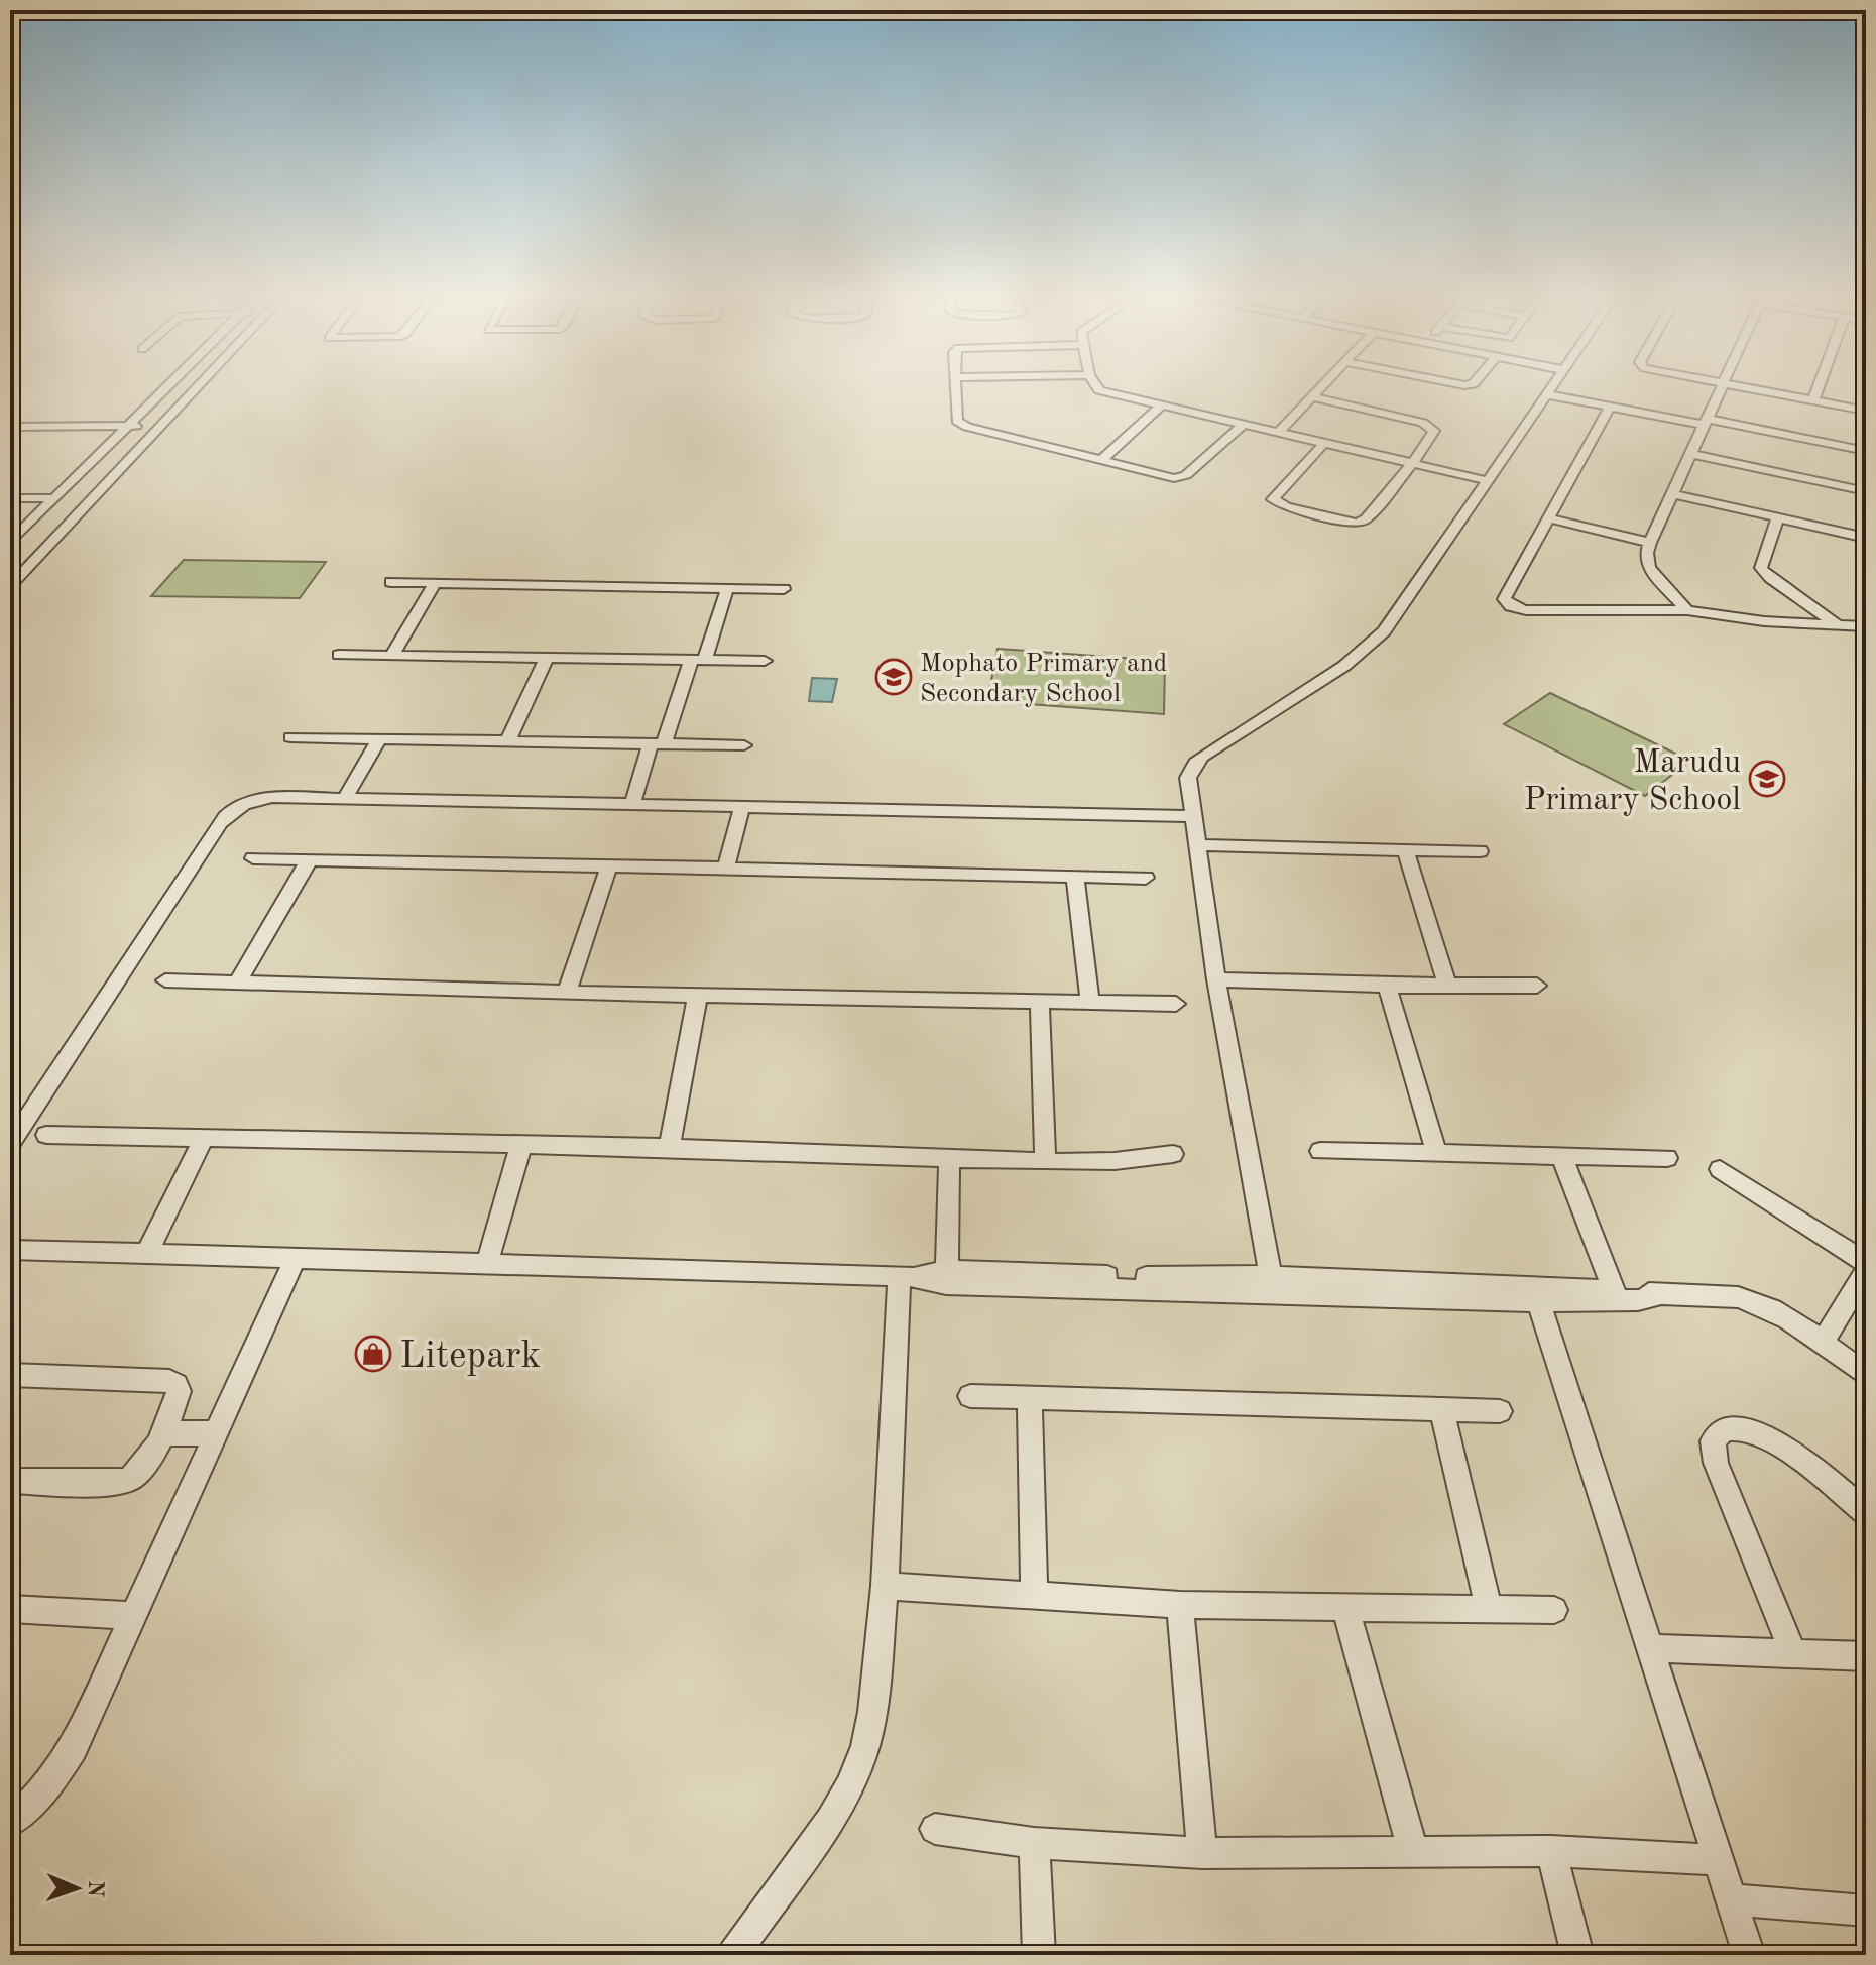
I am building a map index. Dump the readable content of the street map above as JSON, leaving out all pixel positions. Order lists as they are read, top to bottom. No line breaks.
{"places":{"school or university":["Mophato Primary and Secondary School","Marudu Primary School"],"shop":["Litepark"]},"north":"right"}
